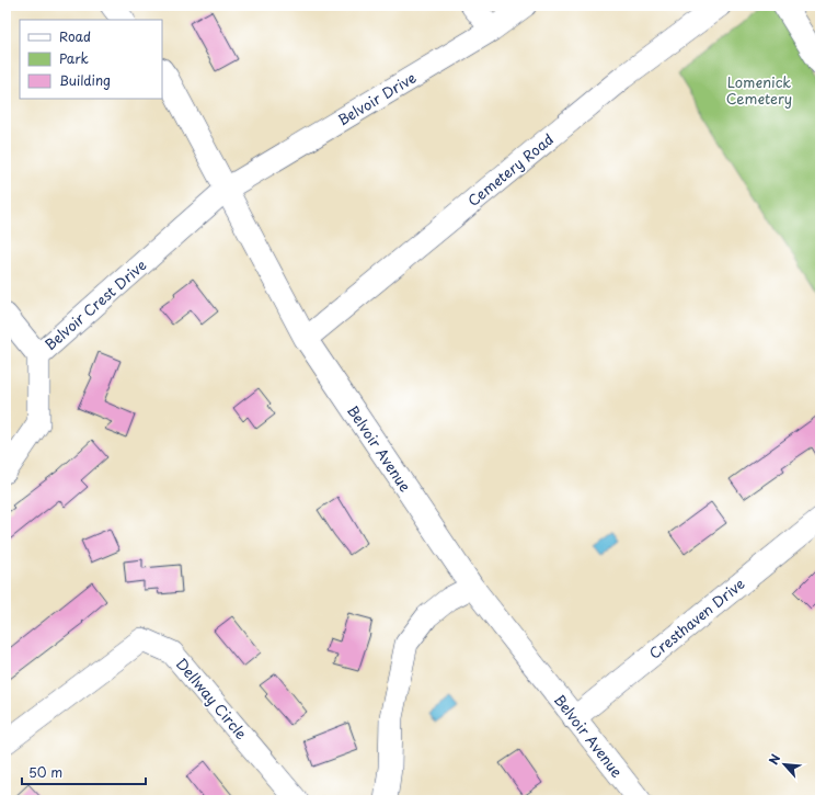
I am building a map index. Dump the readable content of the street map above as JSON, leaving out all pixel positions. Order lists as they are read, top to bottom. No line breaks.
{"streets":{"street":["Belvoir Drive","Cemetery Road","Belvoir Crest Drive","Belvoir Avenue","Cresthaven Drive","Dellway Circle"]},"crossings":[["Belvoir Drive","Belvoir Crest Drive"],["Belvoir Drive","Belvoir Avenue"],["Cemetery Road","Belvoir Avenue"],["Belvoir Crest Drive","Belvoir Avenue"],["Belvoir Avenue","Cresthaven Drive"]],"parks":["Lomenick Cemetery"],"legend":["Road","Park","Building"],"scale_bar":"50 m","north":"top left"}
